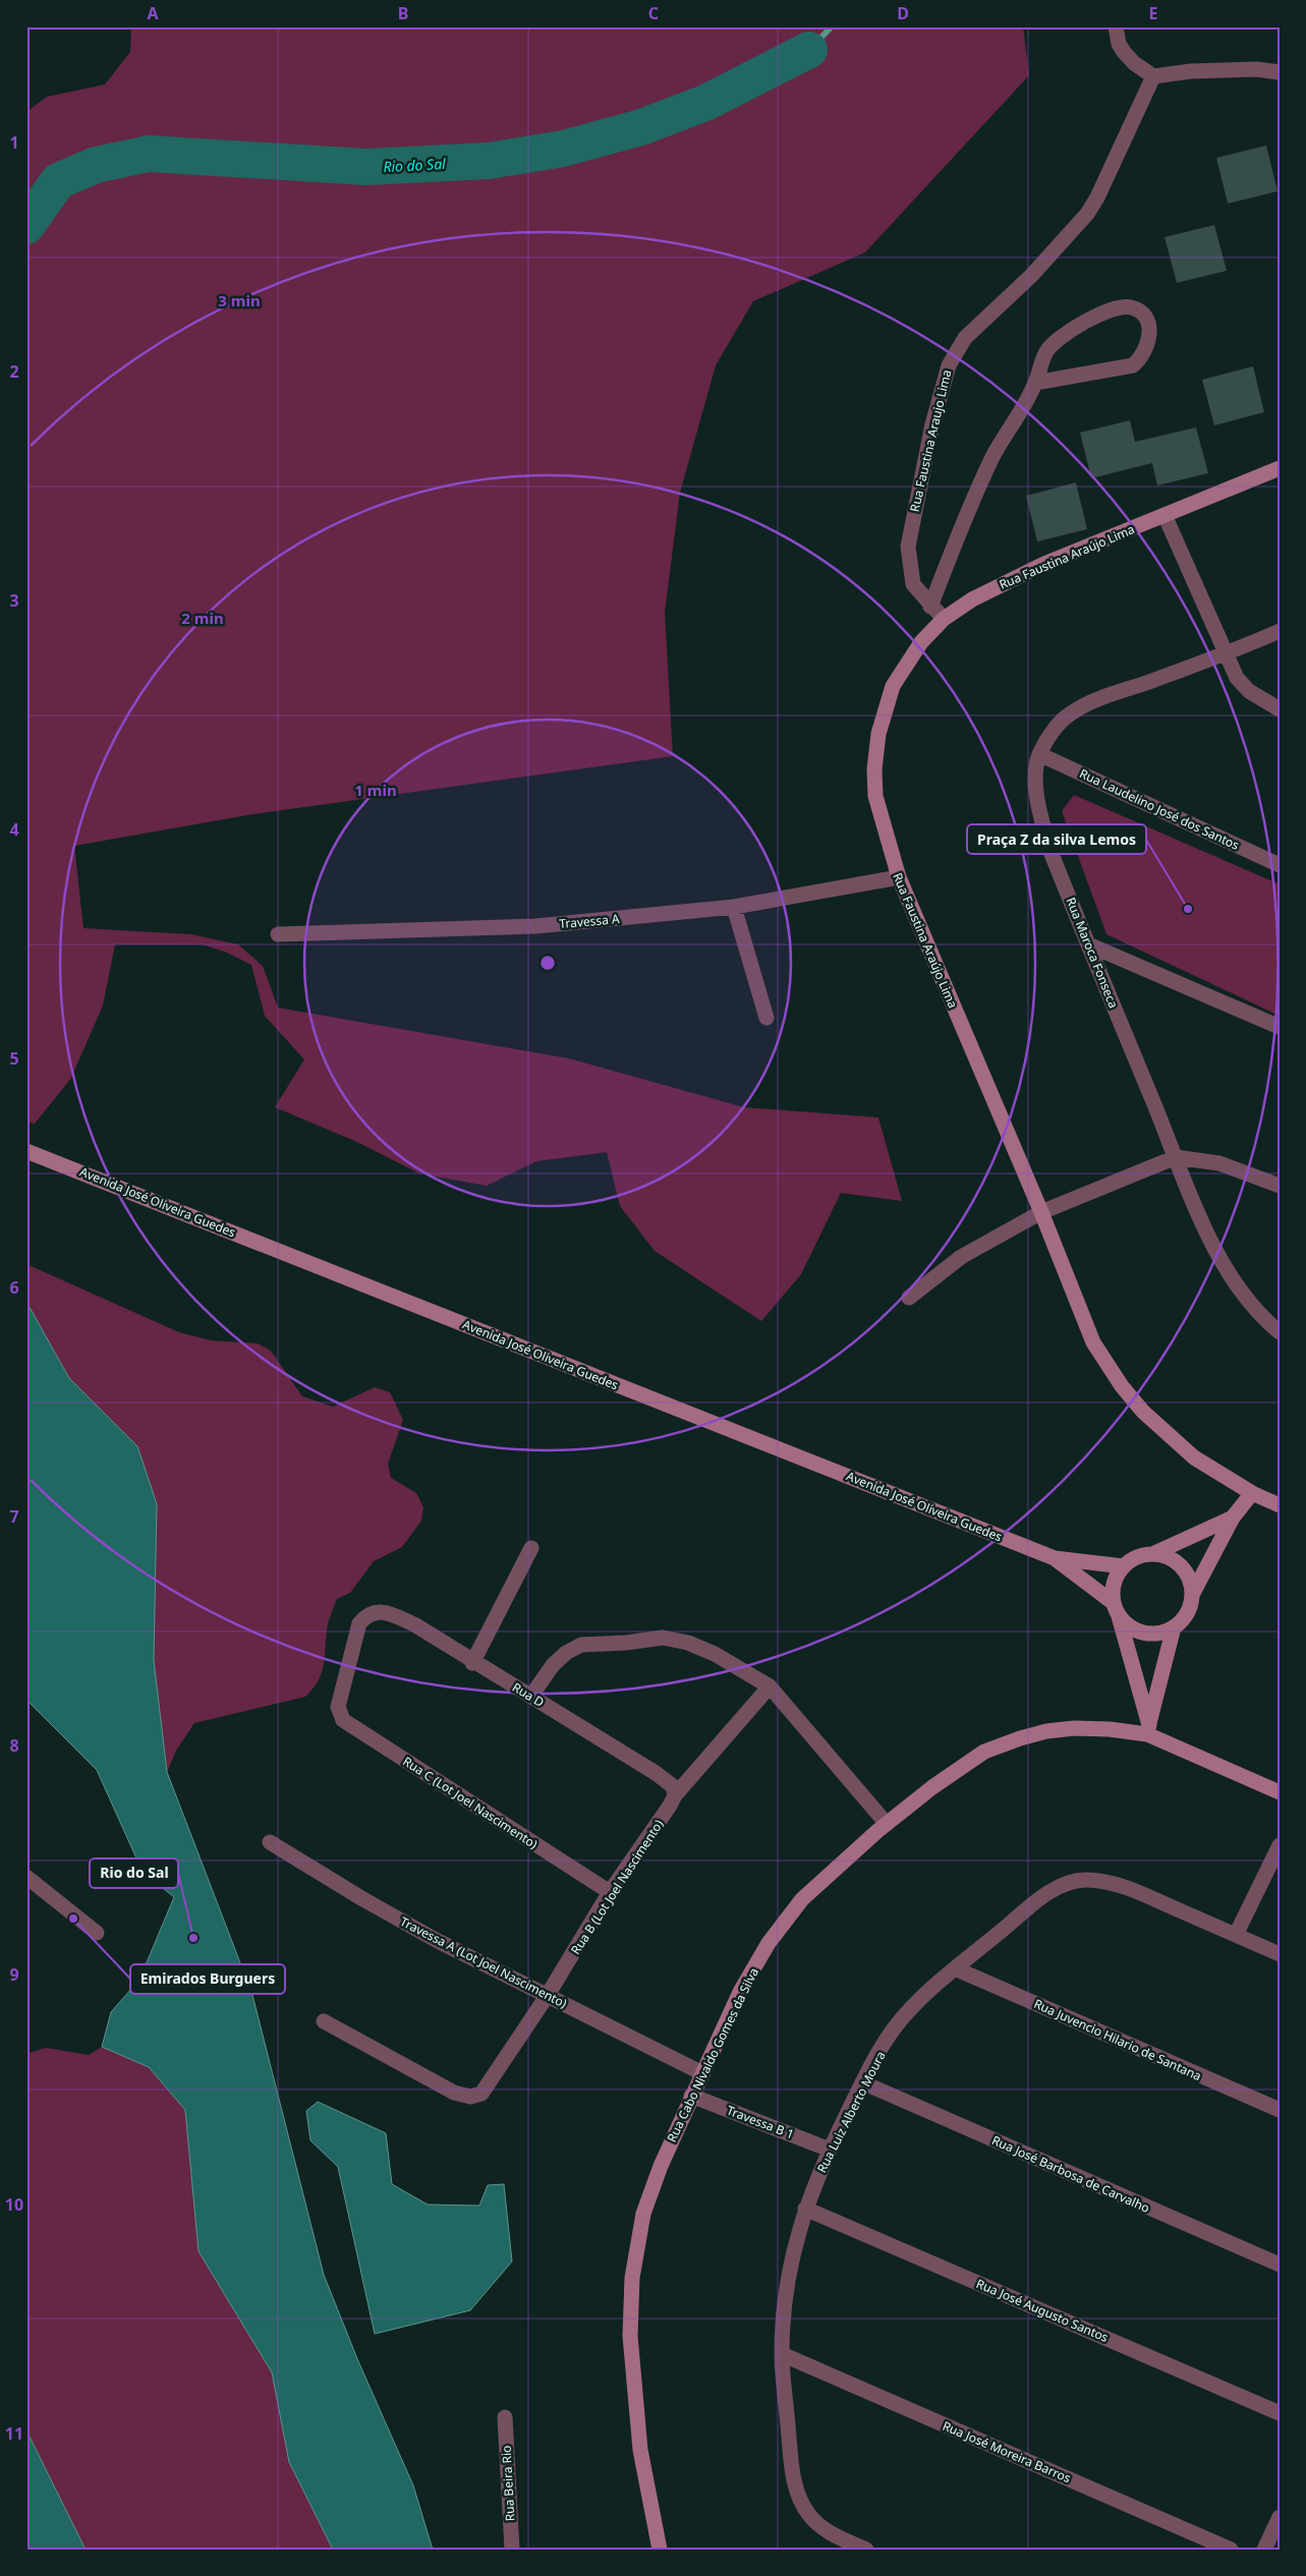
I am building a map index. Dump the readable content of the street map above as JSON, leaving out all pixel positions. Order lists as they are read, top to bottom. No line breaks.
{"streets":{"street":["Rua Faustina Araujo Lima","Rua Faustina Araújo Lima","Rua Laudelino José dos Santos","Travessa A","Rua Maroca Fonseca","Avenida José Oliveira Guedes","Rua D","Rua C (Lot Joel Nascimento)","Rua B (Lot Joel Nascimento)","Travessa A (Lot Joel Nascimento)","Rua Juvencio Hilario de Santana","Rua Cabo Nivaldo Gomes da Silva","Rua Luiz Alberto Moura","Travessa B 1","Rua José Barbosa de Carvalho","Rua José Augusto Santos","Rua José Moreira Barros","Rua Beira Rio"]},"crossings":[["Rua Faustina Araujo Lima","Rua Faustina Araújo Lima"],["Rua Faustina Araújo Lima","Travessa A"],["Rua Laudelino José dos Santos","Rua Maroca Fonseca"],["Rua D","Rua C (Lot Joel Nascimento)"],["Rua D","Rua B (Lot Joel Nascimento)"],["Rua C (Lot Joel Nascimento)","Rua B (Lot Joel Nascimento)"],["Rua B (Lot Joel Nascimento)","Travessa A (Lot Joel Nascimento)"],["Travessa A (Lot Joel Nascimento)","Rua Cabo Nivaldo Gomes da Silva"],["Rua Juvencio Hilario de Santana","Rua Luiz Alberto Moura"],["Rua Cabo Nivaldo Gomes da Silva","Travessa B 1"],["Rua Luiz Alberto Moura","Travessa B 1"],["Rua Luiz Alberto Moura","Rua José Barbosa de Carvalho"],["Rua Luiz Alberto Moura","Rua José Augusto Santos"],["Rua Luiz Alberto Moura","Rua José Moreira Barros"]],"water":["Rio do Sal"],"places":["Praça Z da silva Lemos","Emirados Burguers","Rio do Sal"],"grid":{"columns":["A","B","C","D","E"],"rows":["1","2","3","4","5","6","7","8","9","10","11"]},"rings":["3 min","2 min","1 min"]}
